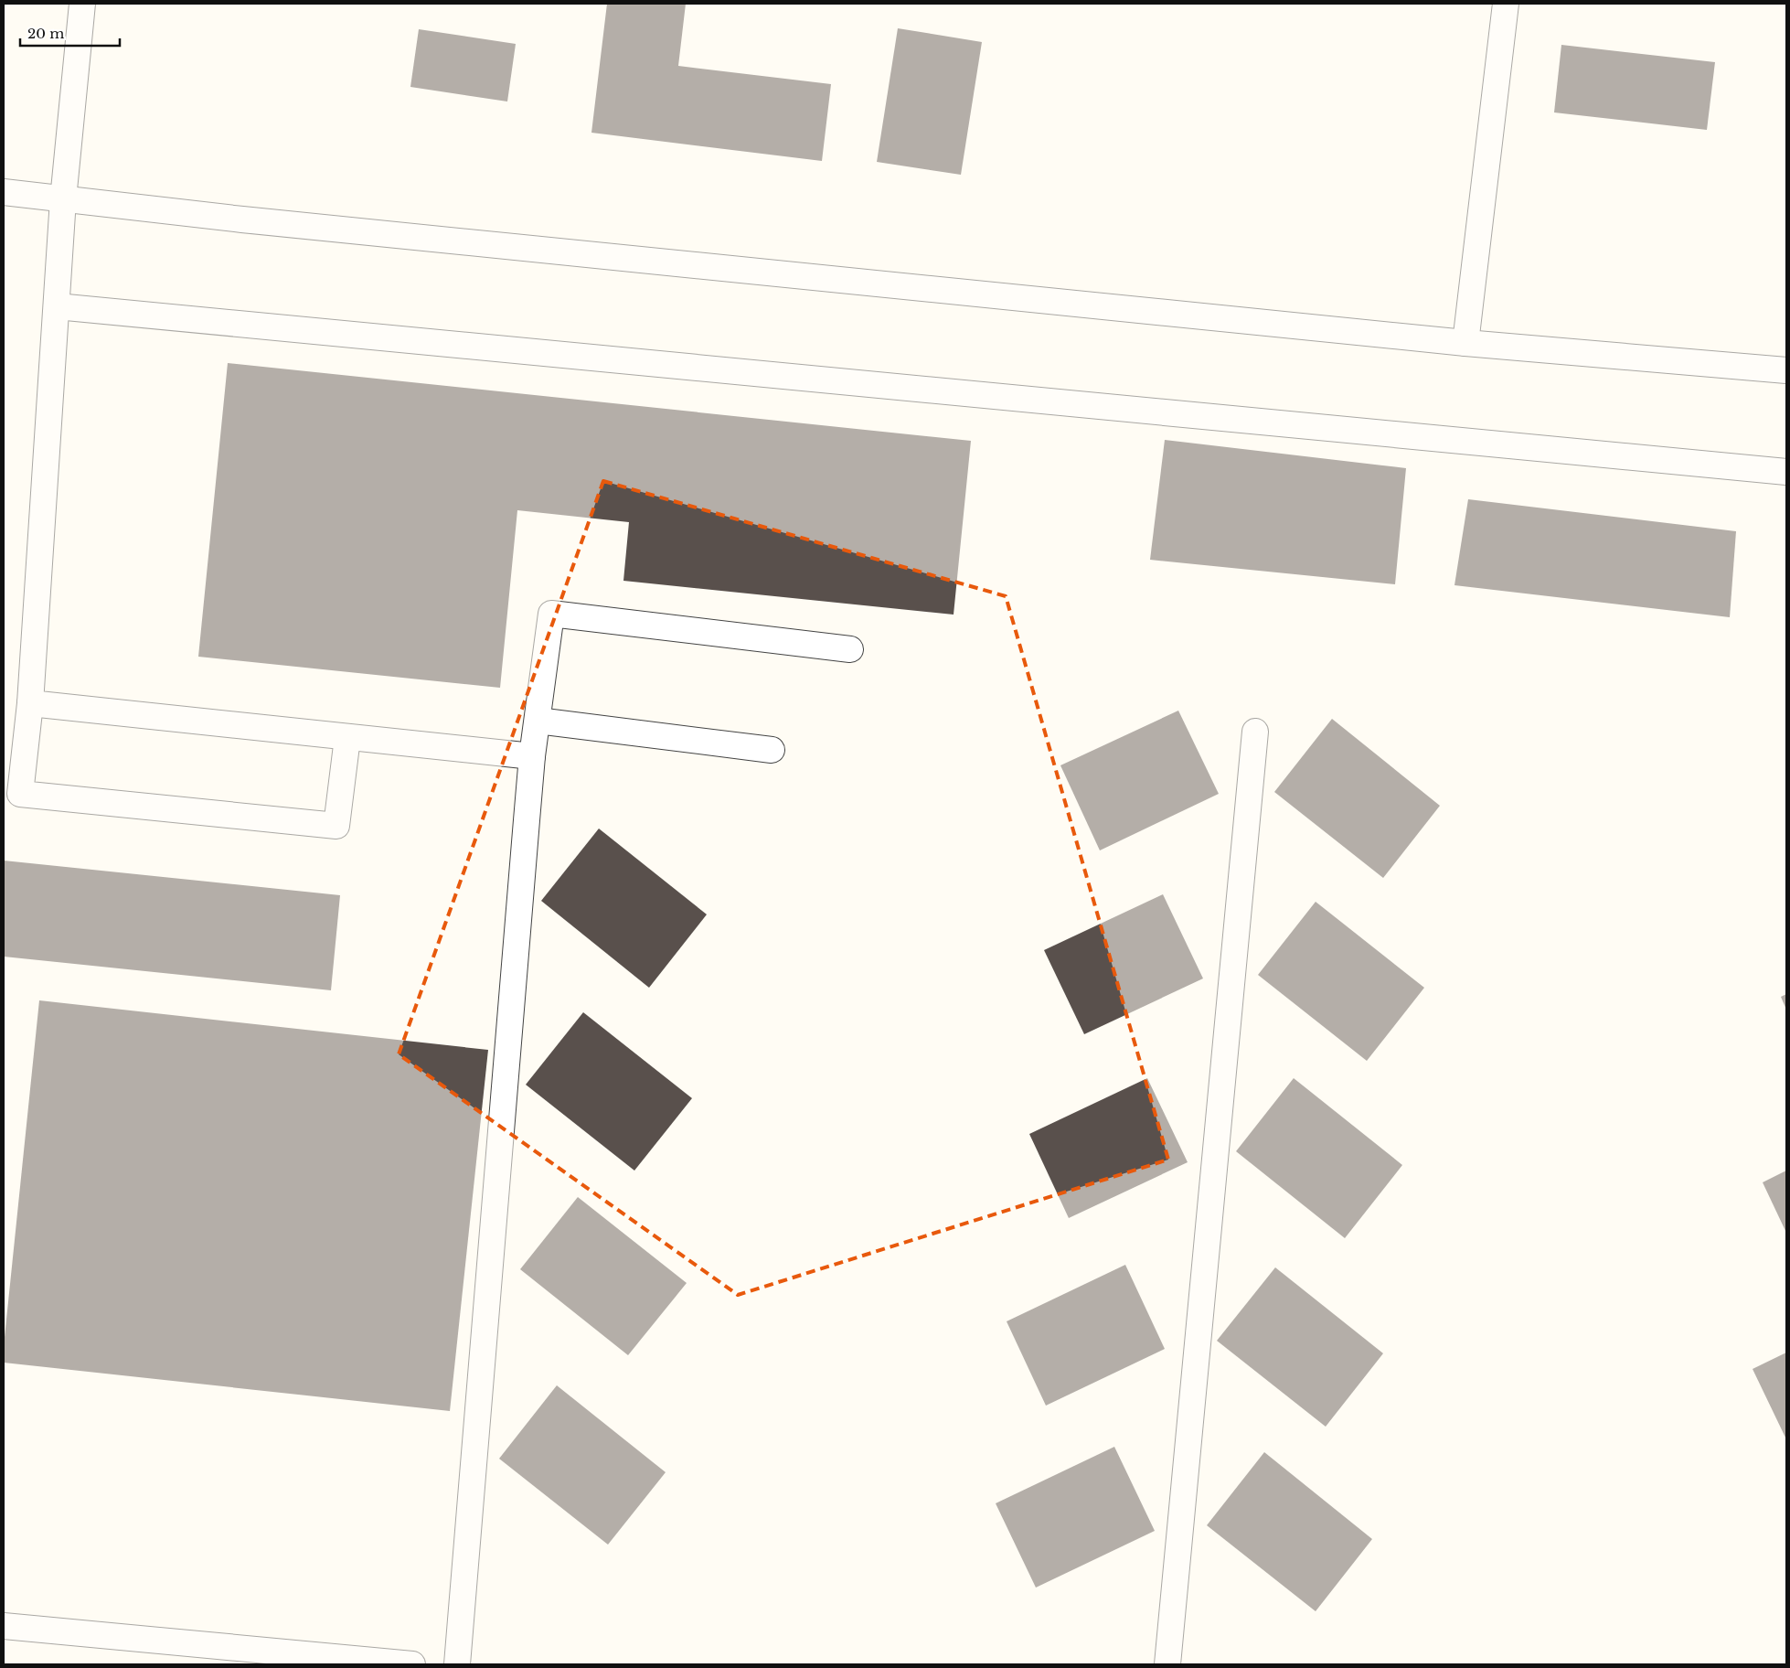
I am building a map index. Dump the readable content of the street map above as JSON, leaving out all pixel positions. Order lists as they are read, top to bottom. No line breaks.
{"scale_bar":"20 m"}
